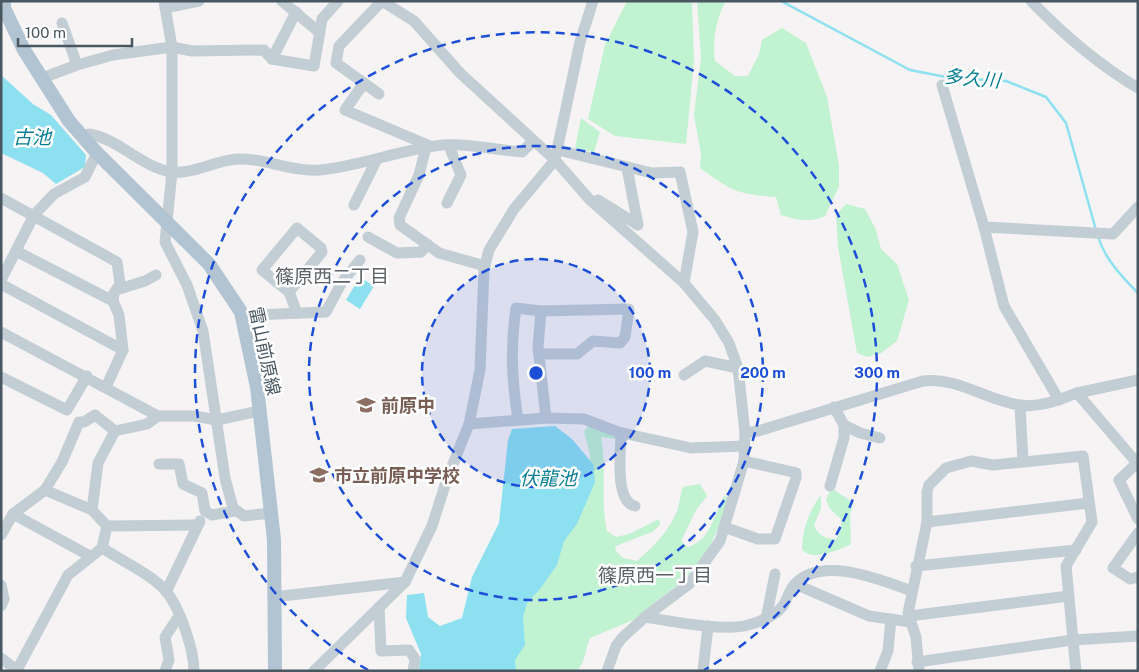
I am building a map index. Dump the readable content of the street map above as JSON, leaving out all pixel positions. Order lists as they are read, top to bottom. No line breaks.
{"streets":{"main road":["雷山前原線"]},"districts":["篠原西二丁目","篠原西一丁目"],"water":["多久川","古池","伏龍池"],"places":{"school or university":["前原中","市立前原中学校"]},"scale_bar":"100 m","rings":["100 m","200 m","300 m"]}
